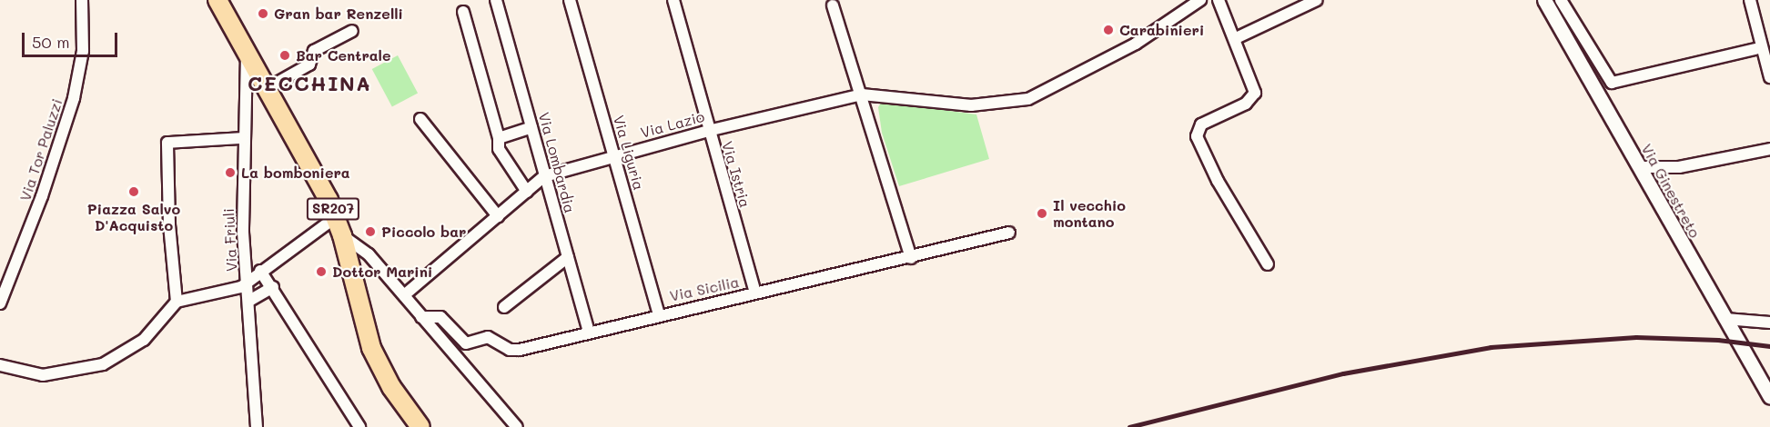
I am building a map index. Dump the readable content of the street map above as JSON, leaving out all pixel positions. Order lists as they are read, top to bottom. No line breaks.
{"streets":{"main road":["SR207"],"street":["Via Lazio","Via Tor Paluzzi","Via Liguria","Via Lombardia","Via Istria","Via Ginestreto","Via Friuli","Via Sicilia"]},"crossings":[["Via Lazio","Via Liguria"],["Via Lazio","Via Lombardia"],["Via Lazio","Via Istria"],["Via Liguria","Via Sicilia"],["Via Lombardia","Via Sicilia"],["Via Istria","Via Sicilia"],["SR207","Via Friuli"]],"districts":["CECCHINA"],"places":["Gran bar Renzelli","Carabinieri","Bar Centrale","La bomboniera","Piazza Salvo D'Acquisto","Il vecchio montano","Piccolo bar","Dottor Marini"],"scale_bar":"50 m"}
